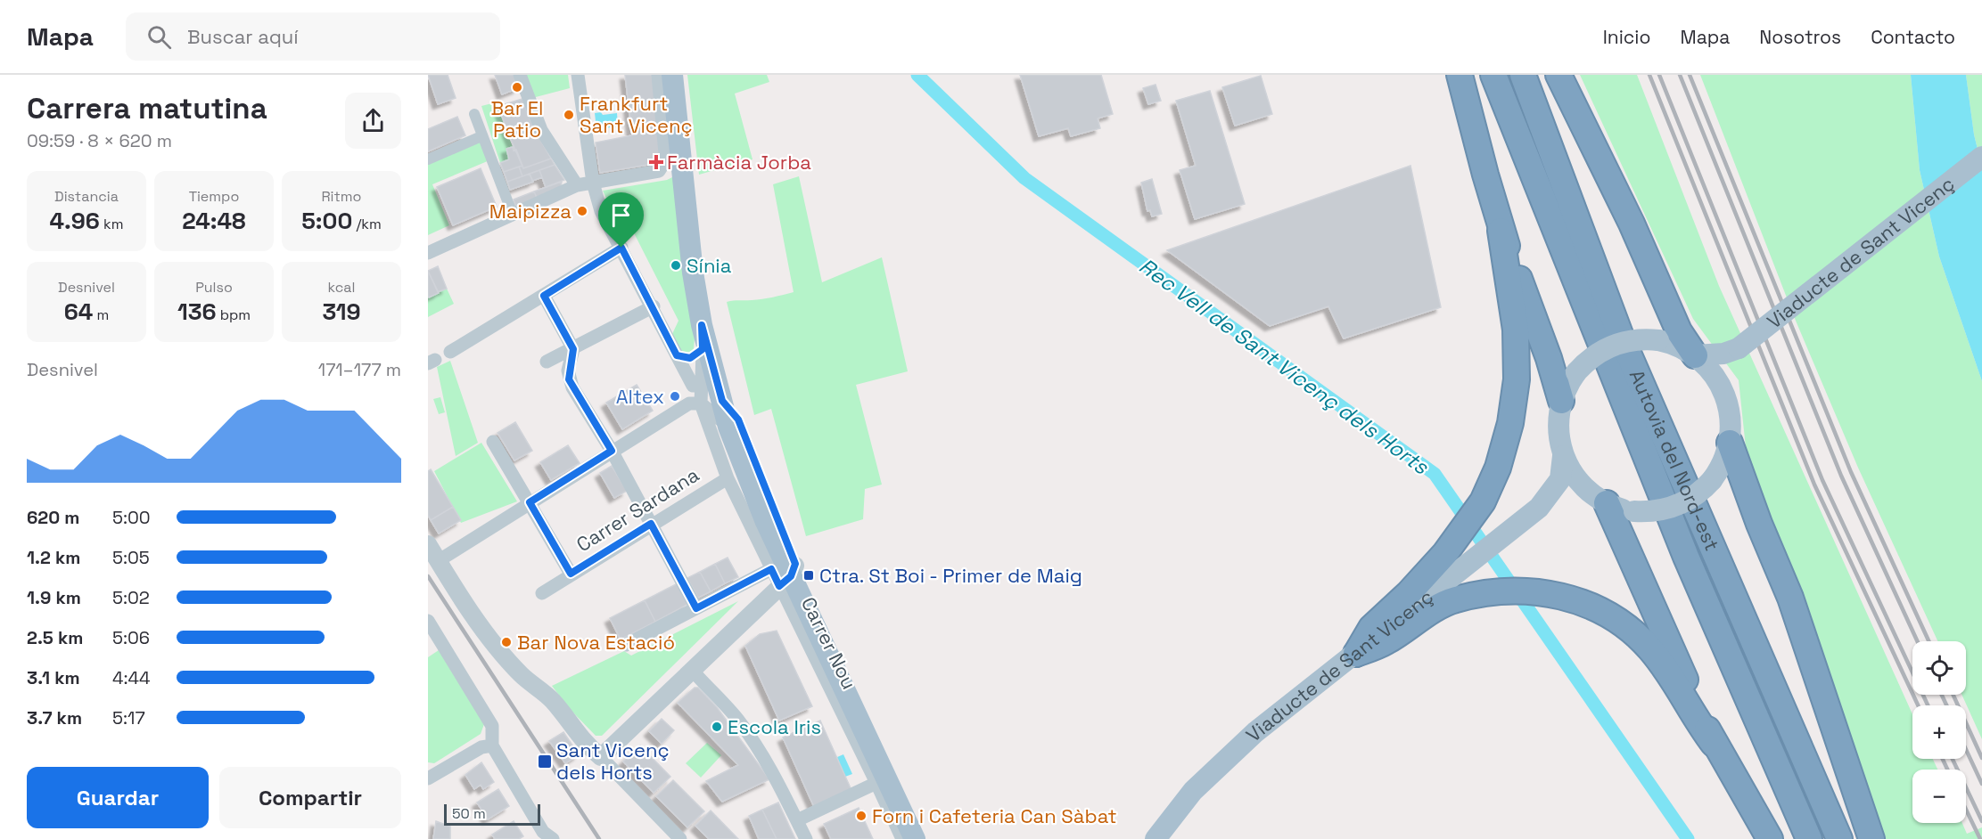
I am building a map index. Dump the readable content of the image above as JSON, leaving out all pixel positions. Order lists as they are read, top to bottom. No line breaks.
{"streets":{"highway":["Autovia del Nord-est"],"main road":["Viaducte de Sant Vicenç"],"street":["Carrer Sardana","Carrer Nou"]},"crossings":[["Carrer Sardana","Carrer Nou"]],"water":["Rec Vell de Sant Vicenç dels Horts"],"places":{"other":["Bar El Patio","Frankfurt Sant Vicenç","Maipizza","Sínia","Altex","Bar Nova Estació","Escola Iris","Forn i Cafeteria Can Sàbat"],"health":["Farmàcia Jorba"],"transit":["Ctra. St Boi - Primer de Maig","Sant Vicenç dels Horts"]},"scale_bar":"50 m","page":{"header":"Mapa","search":"Buscar aquí","nav":["Inicio","Mapa","Nosotros","Contacto"],"heading":["Carrera matutina","09:59 · 8 × 620 m"],"stats":[["Distancia","4.96 km"],["Tiempo","24:48"],["Ritmo","5:00 /km"],["Desnivel","64 m"],["Pulso","136 bpm"],["kcal","319"]],"chart":["Desnivel","171–177 m"],"list":[{"name":"620 m","note":"5:00"},{"name":"1.2 km","note":"5:05"},{"name":"1.9 km","note":"5:02"},{"name":"2.5 km","note":"5:06"},{"name":"3.1 km","note":"4:44"},{"name":"3.7 km","note":"5:17"}],"map_buttons":["+","−"],"buttons":["Guardar","Compartir"],"scale":"50 m"}}
